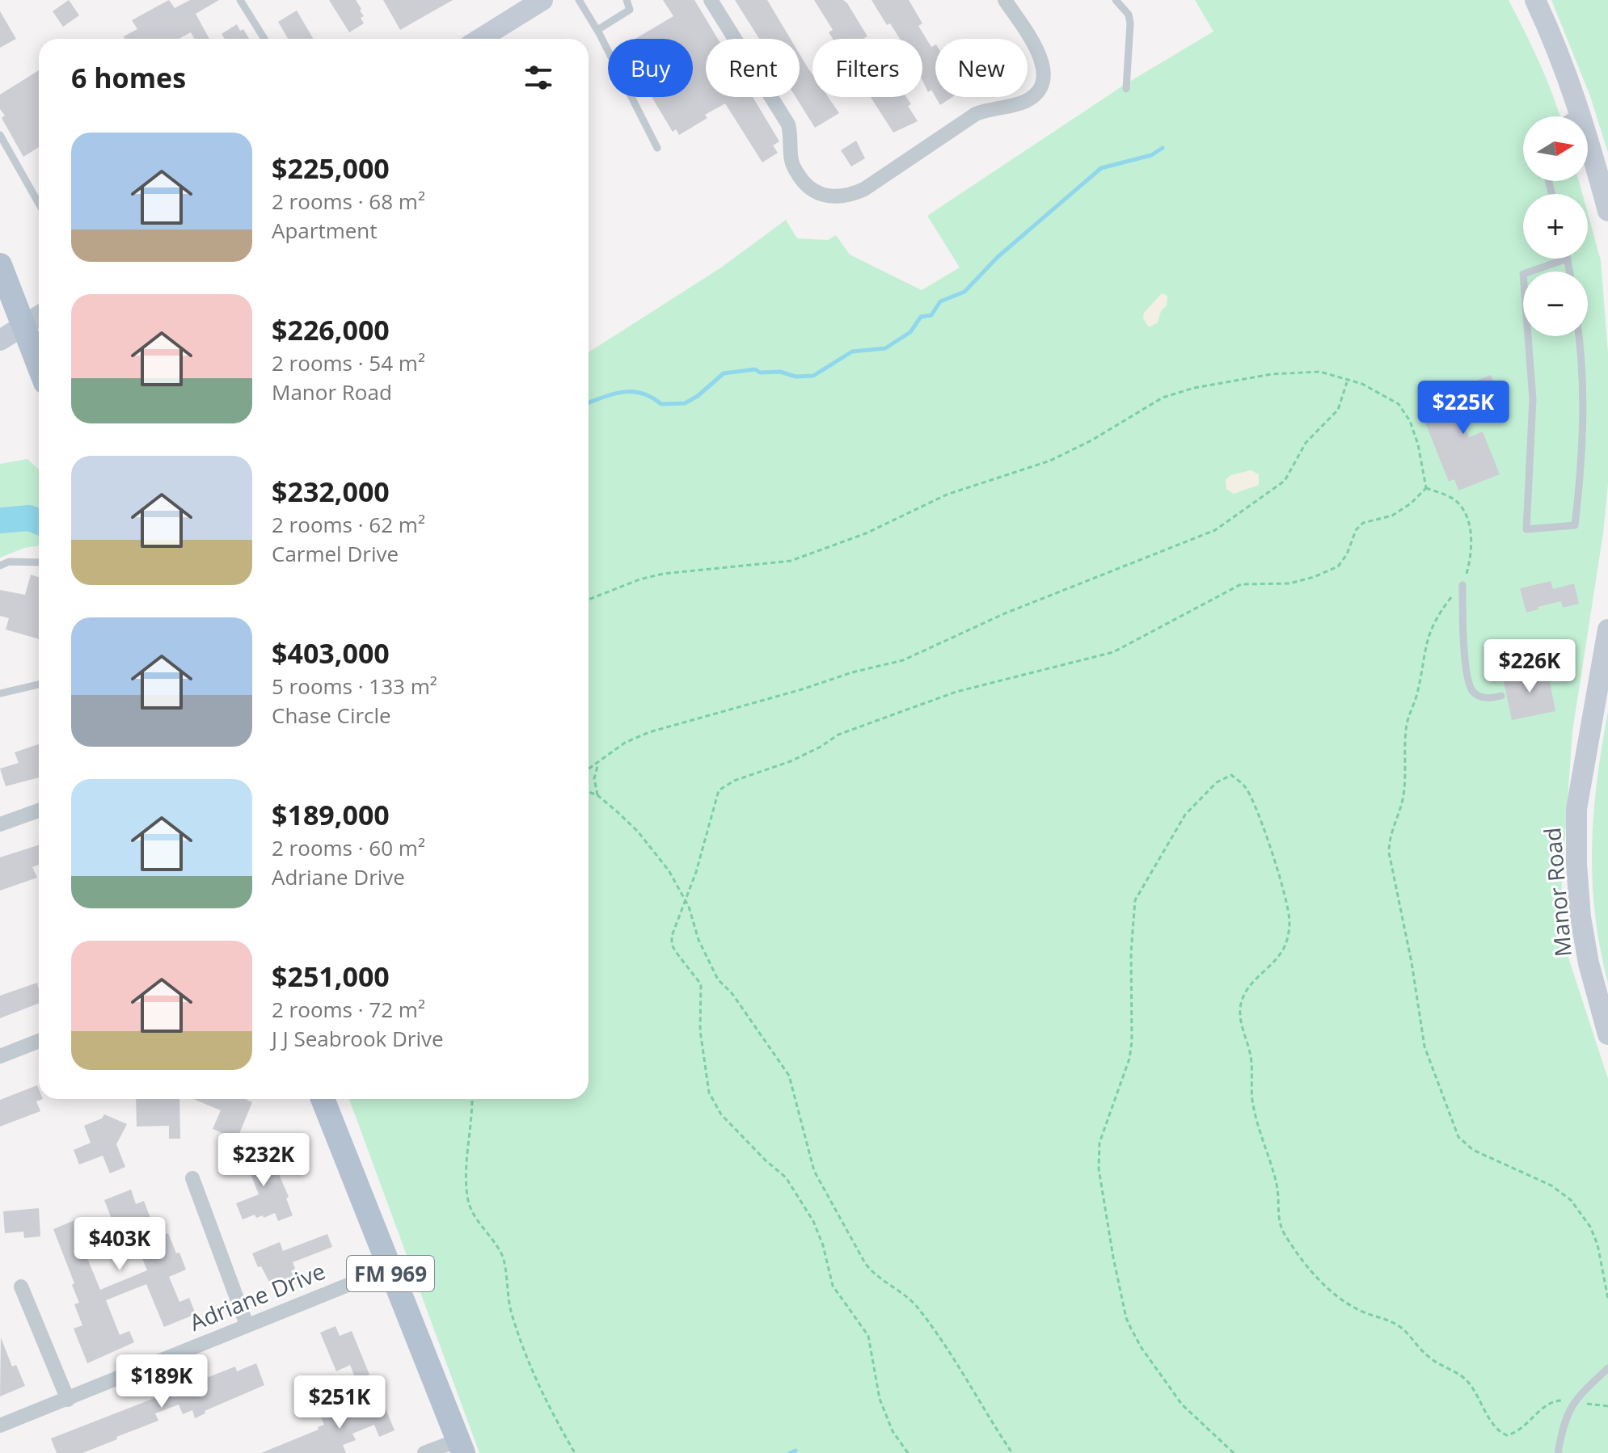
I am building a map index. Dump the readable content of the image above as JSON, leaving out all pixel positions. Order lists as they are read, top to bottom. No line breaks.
{"streets":{"main road":["Manor Road","FM 969"],"street":["Adriane Drive"]},"crossings":[["FM 969","Adriane Drive"]],"north":"right","page":{"chip":["Buy","Rent","Filters","New"],"heading":"6 homes","map_buttons":["+","−"],"list":[{"name":"$225,000","note":"2 rooms · 68 m² · Apartment"},{"name":"$226,000","note":"2 rooms · 54 m² · Manor Road"},{"name":"$232,000","note":"2 rooms · 62 m² · Carmel Drive"},{"name":"$403,000","note":"5 rooms · 133 m² · Chase Circle"},{"name":"$189,000","note":"2 rooms · 60 m² · Adriane Drive"},{"name":"$251,000","note":"2 rooms · 72 m² · J J Seabrook Drive"}],"price":["$225K","$226K","$232K","$403K","$189K","$251K"]}}
